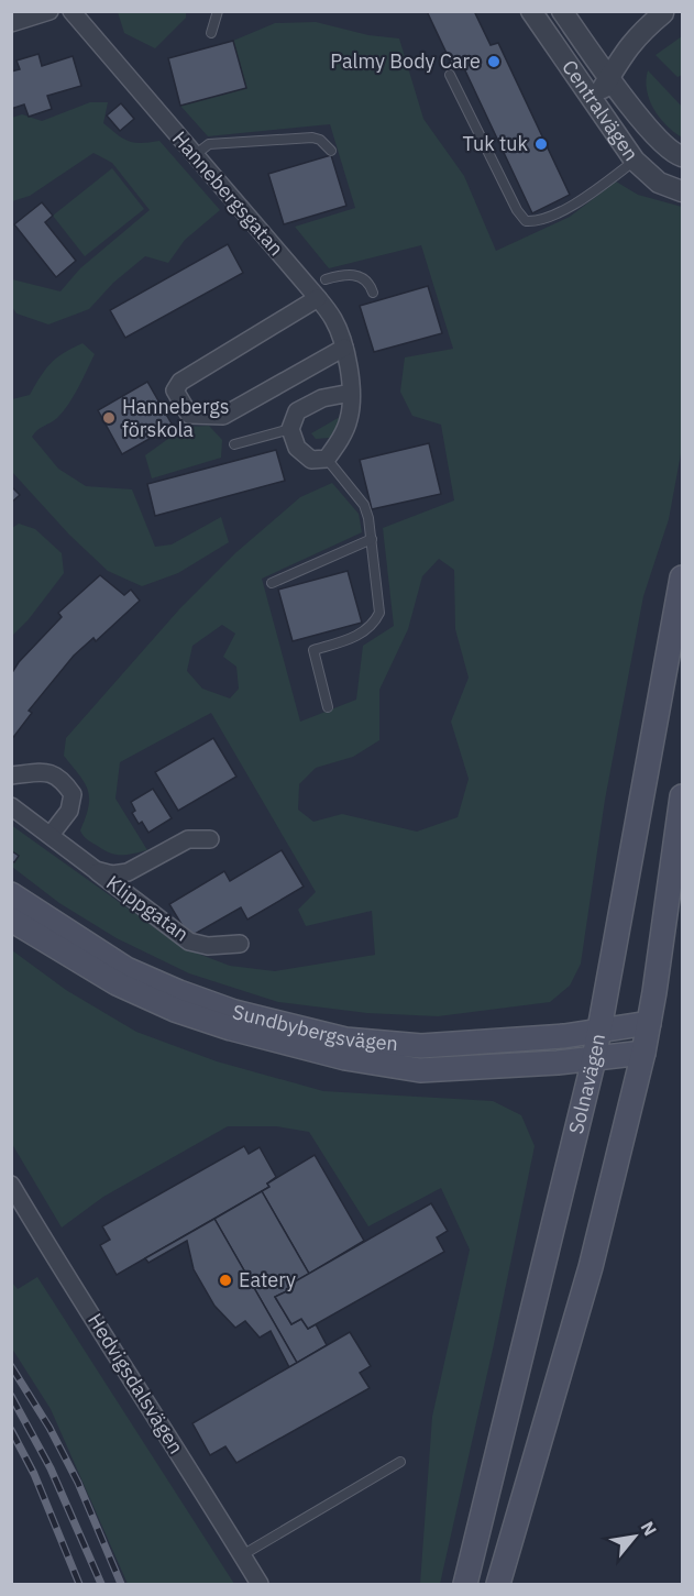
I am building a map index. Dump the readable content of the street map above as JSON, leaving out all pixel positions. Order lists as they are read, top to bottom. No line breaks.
{"streets":{"main road":["Sundbybergsvägen","Solnavägen"],"street":["Centralvägen","Hannebergsgatan","Klippgatan","Hedvigsdalsvägen"]},"crossings":[["Sundbybergsvägen","Solnavägen"]],"places":["Palmy Body Care","Tuk tuk","Hannebergs förskola","Eatery"],"north":"top right"}
